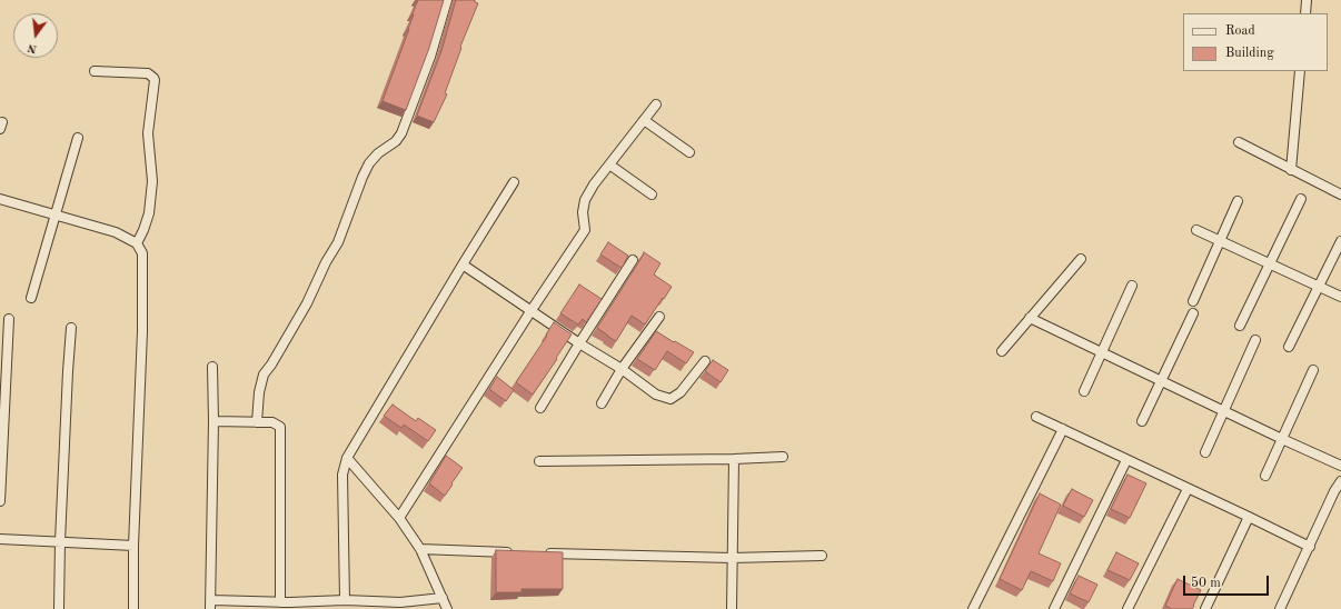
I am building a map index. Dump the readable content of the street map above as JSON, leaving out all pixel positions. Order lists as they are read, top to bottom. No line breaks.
{"legend":["Road","Building"],"scale_bar":"50 m","north":"bottom"}
